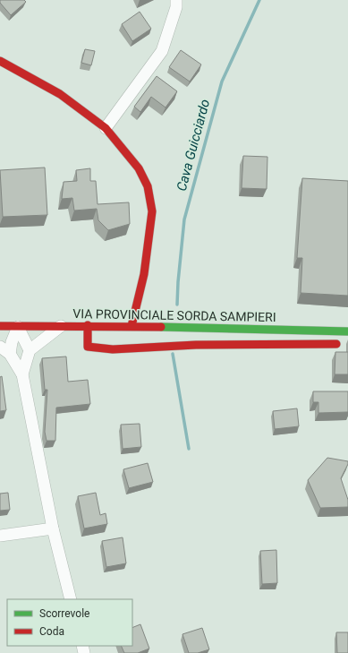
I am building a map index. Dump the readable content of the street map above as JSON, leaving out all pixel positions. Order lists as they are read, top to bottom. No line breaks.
{"streets":{"street":["VIA PROVINCIALE SORDA SAMPIERI"]},"water":["Cava Guicciardo"],"legend":["Scorrevole","Coda"]}
